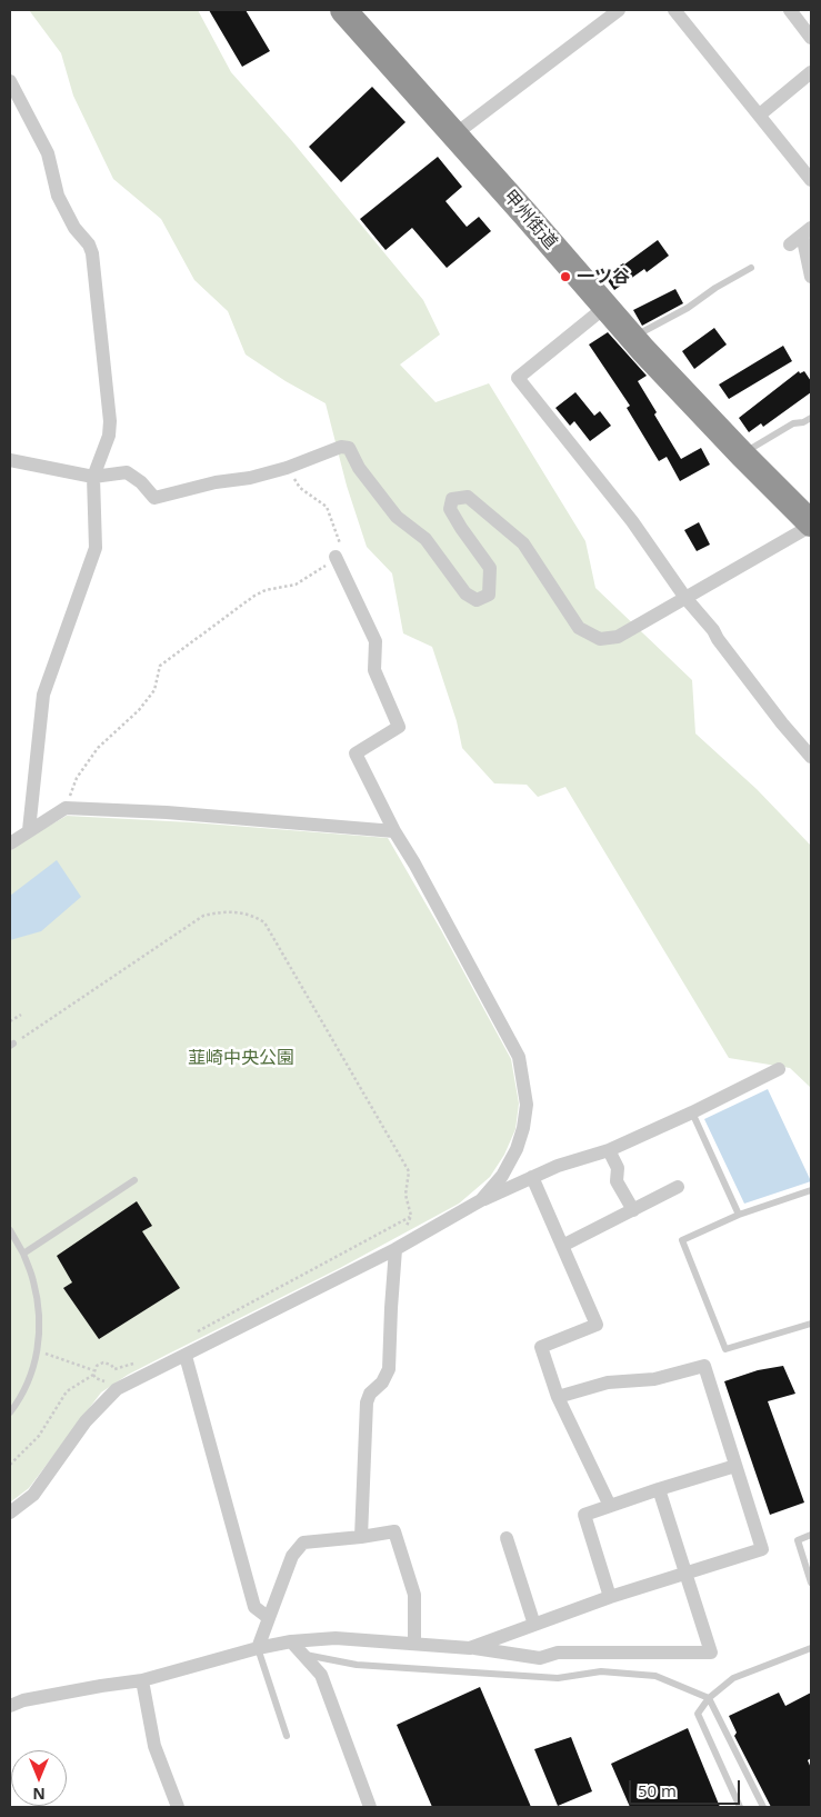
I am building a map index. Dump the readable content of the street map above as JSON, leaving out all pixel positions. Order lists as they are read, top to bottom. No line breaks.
{"streets":{"highway":["甲州街道"]},"parks":["韮崎中央公園"],"places":["一ツ谷"],"scale_bar":"50 m","north":"bottom"}
